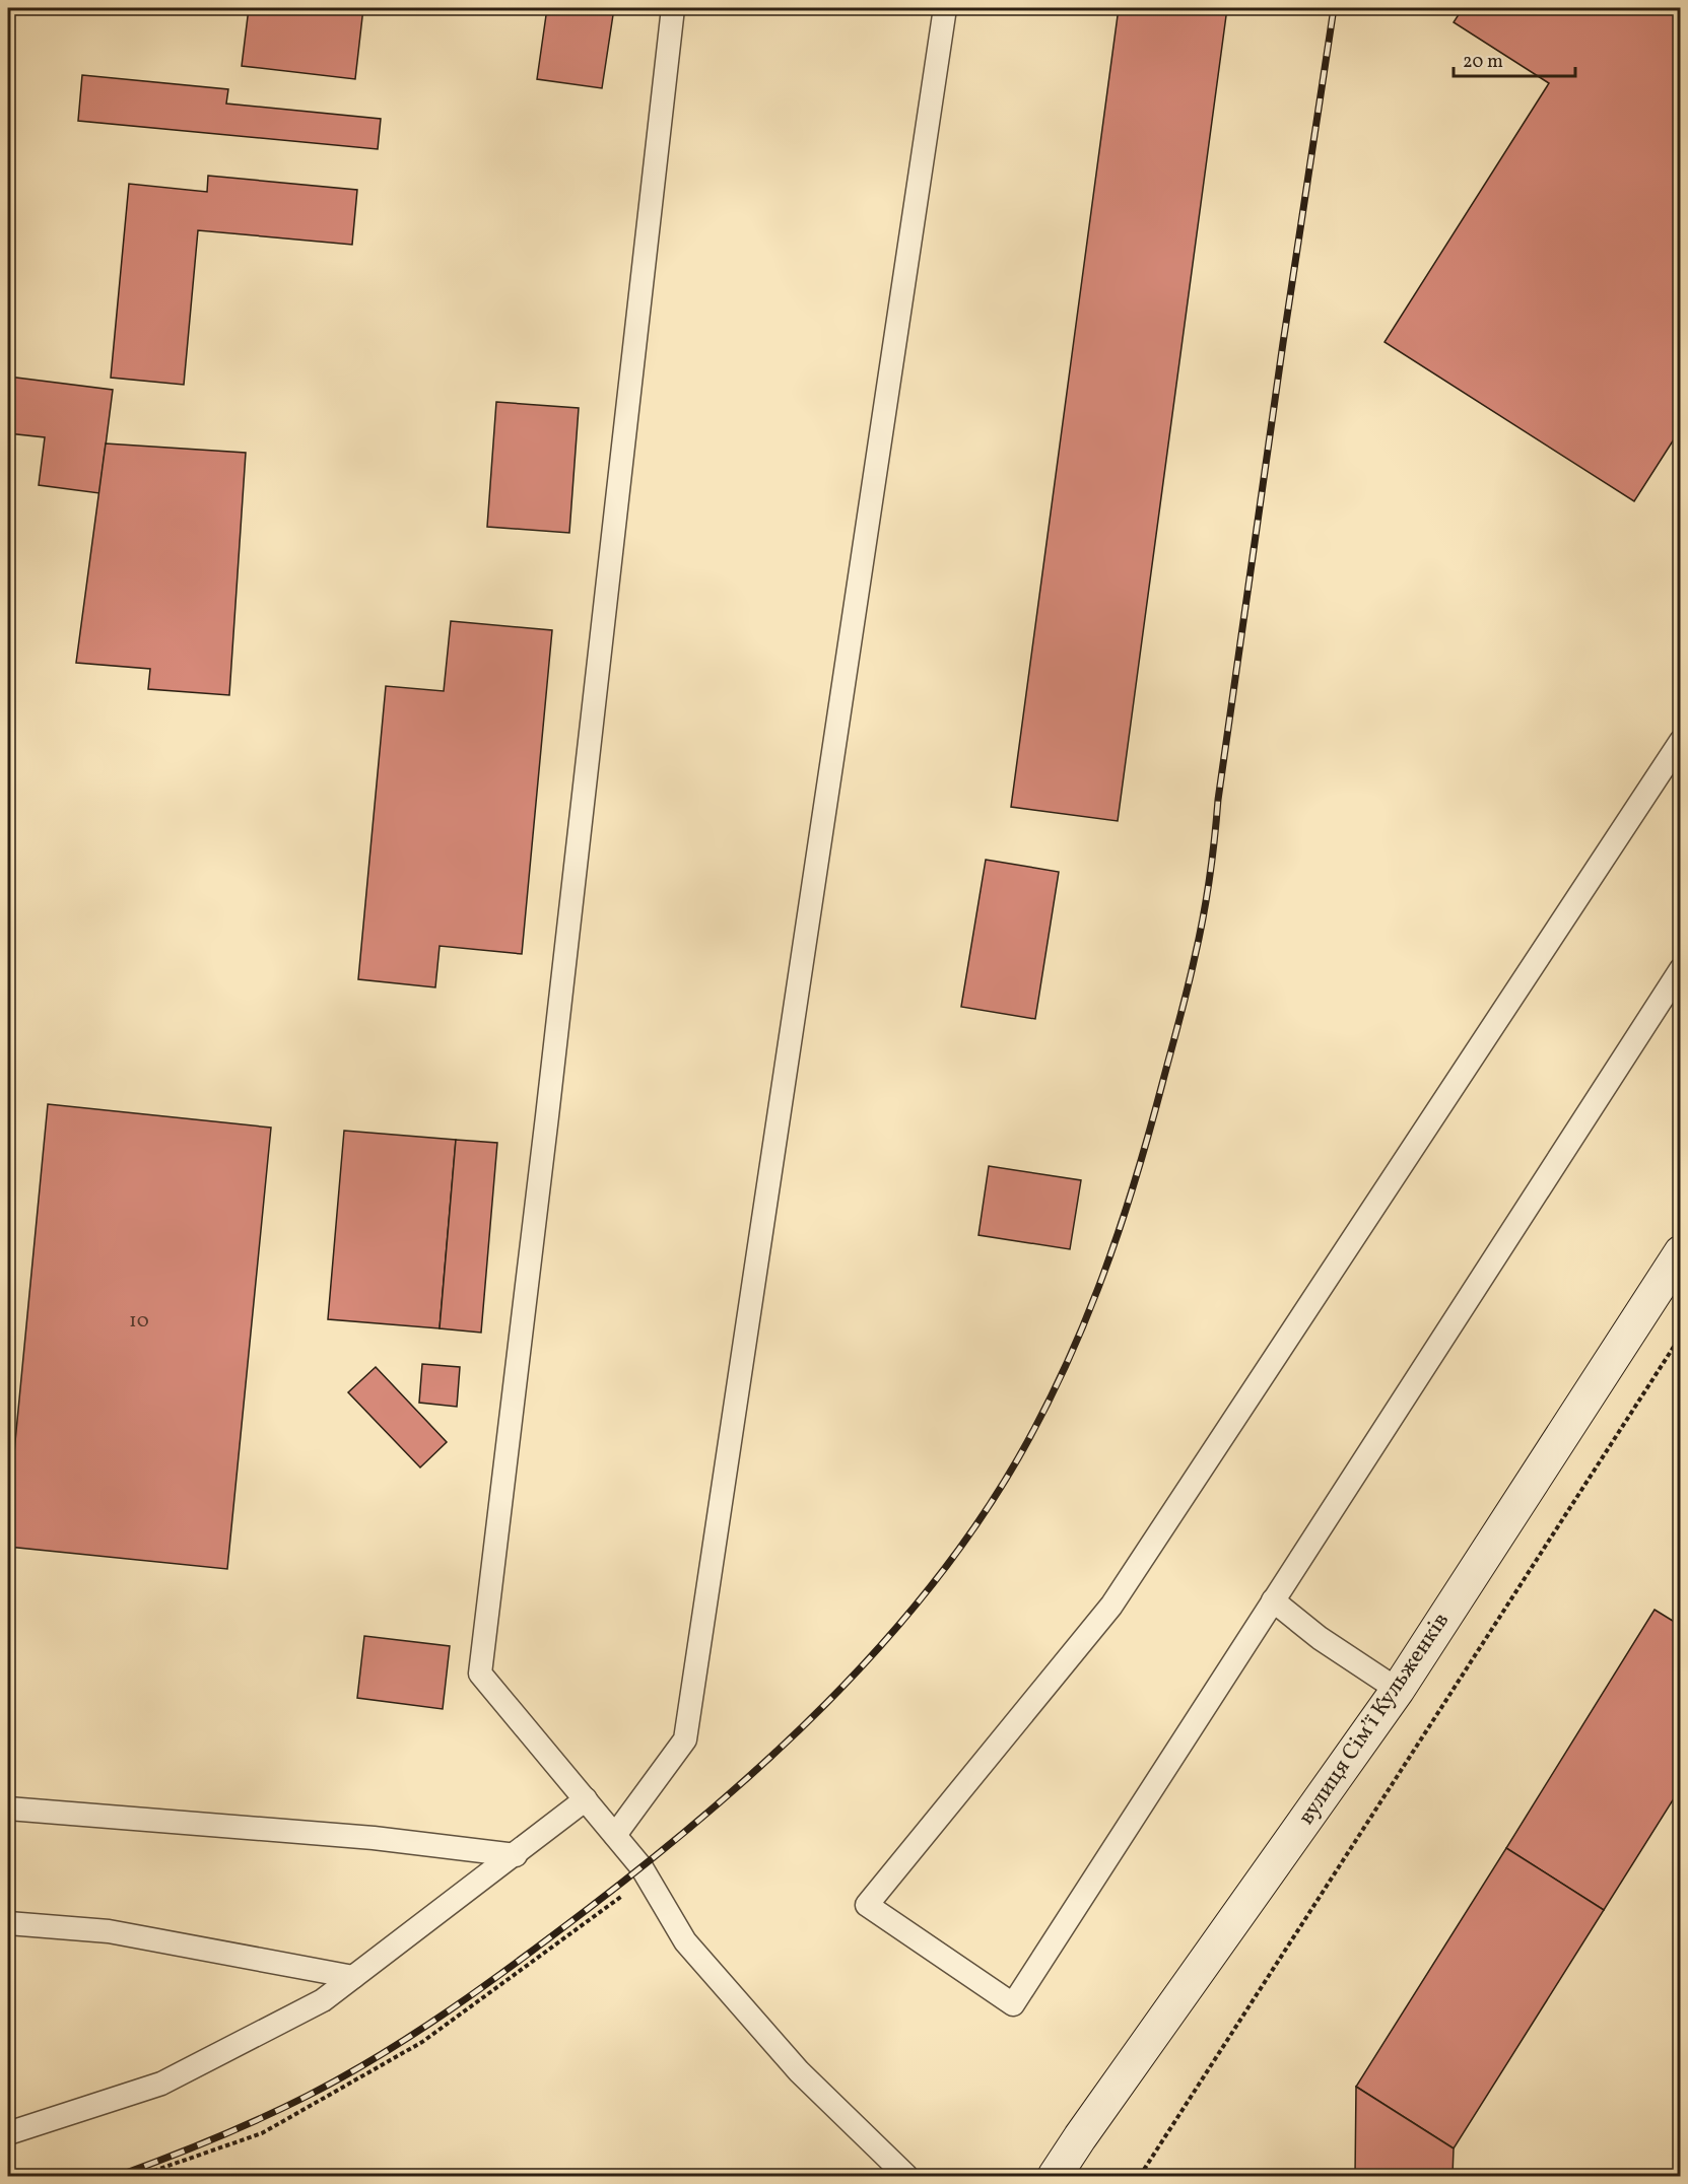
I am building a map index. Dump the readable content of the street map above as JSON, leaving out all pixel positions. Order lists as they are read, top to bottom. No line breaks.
{"streets":{"main road":["вулиця Сімʼї Кульженків"]},"house_numbers":["10"],"scale_bar":"20 m"}
